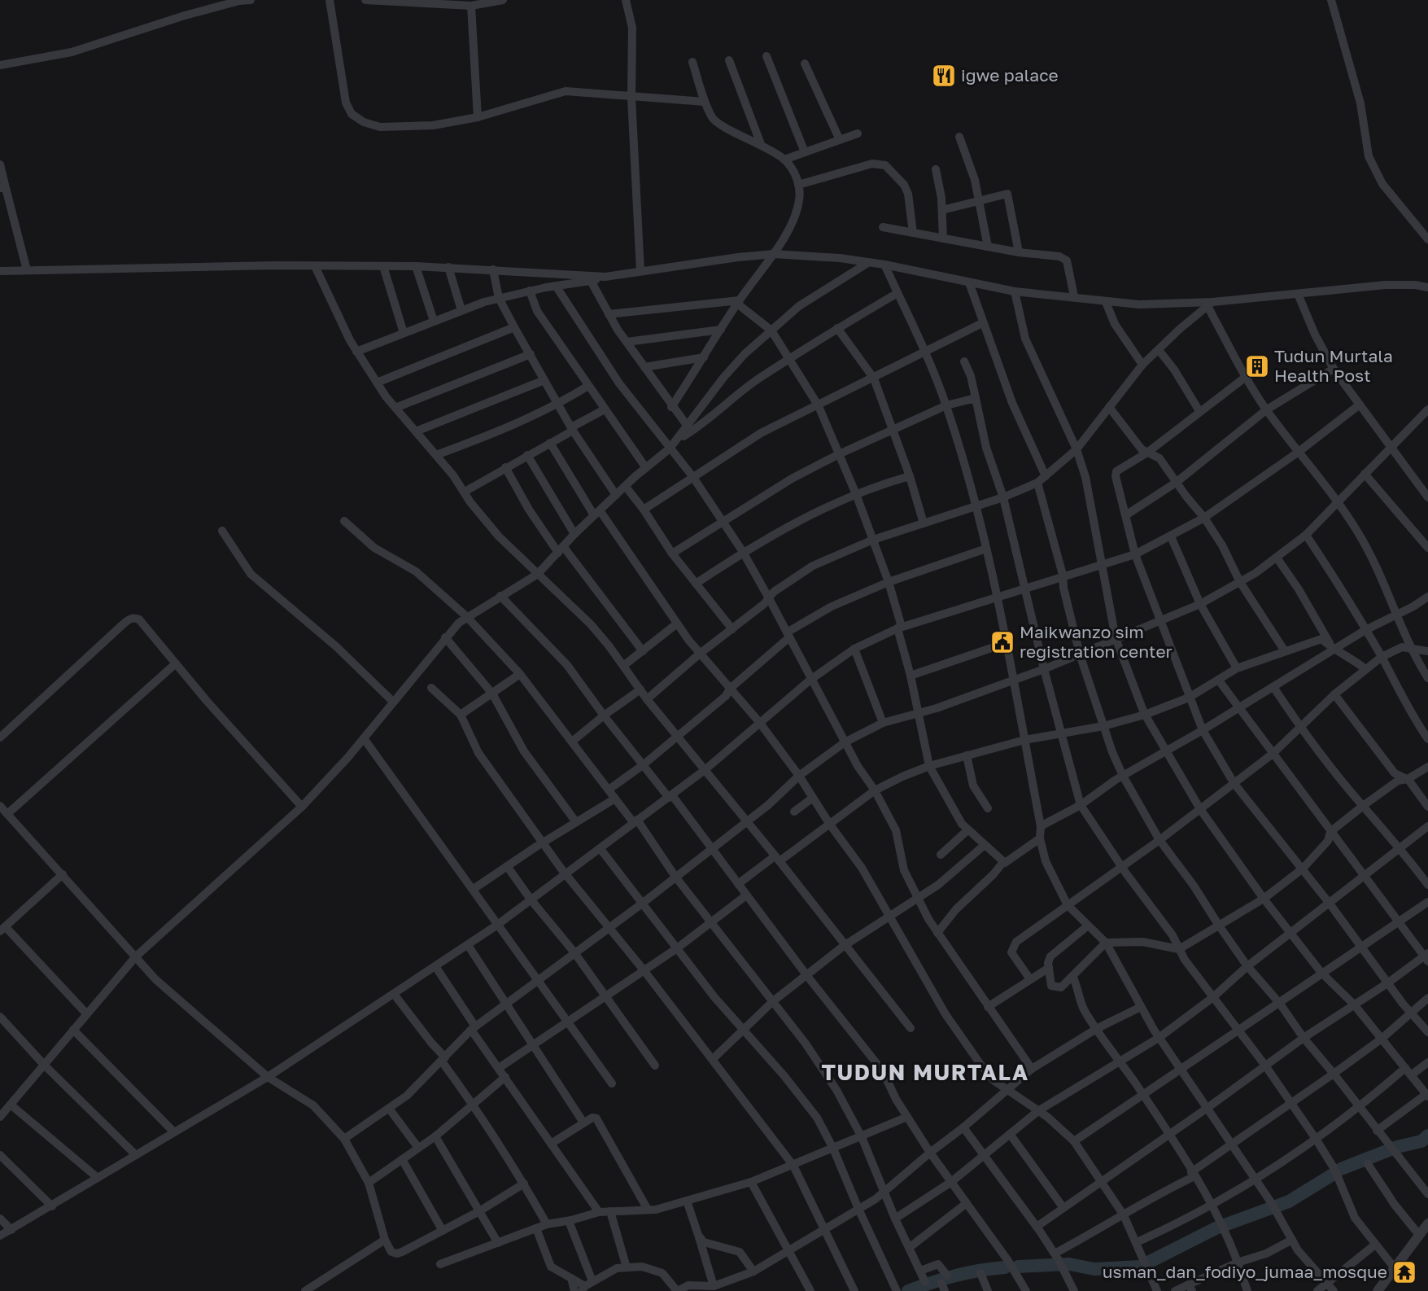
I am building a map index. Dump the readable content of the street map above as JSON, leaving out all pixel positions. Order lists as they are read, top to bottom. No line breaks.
{"districts":["TUDUN MURTALA"],"places":{"restaurant":["igwe palace"],"building":["Tudun Murtala Health Post"],"public building":["Maikwanzo sim registration center"],"temple":["usman_dan_fodiyo_jumaa_mosque"]}}
